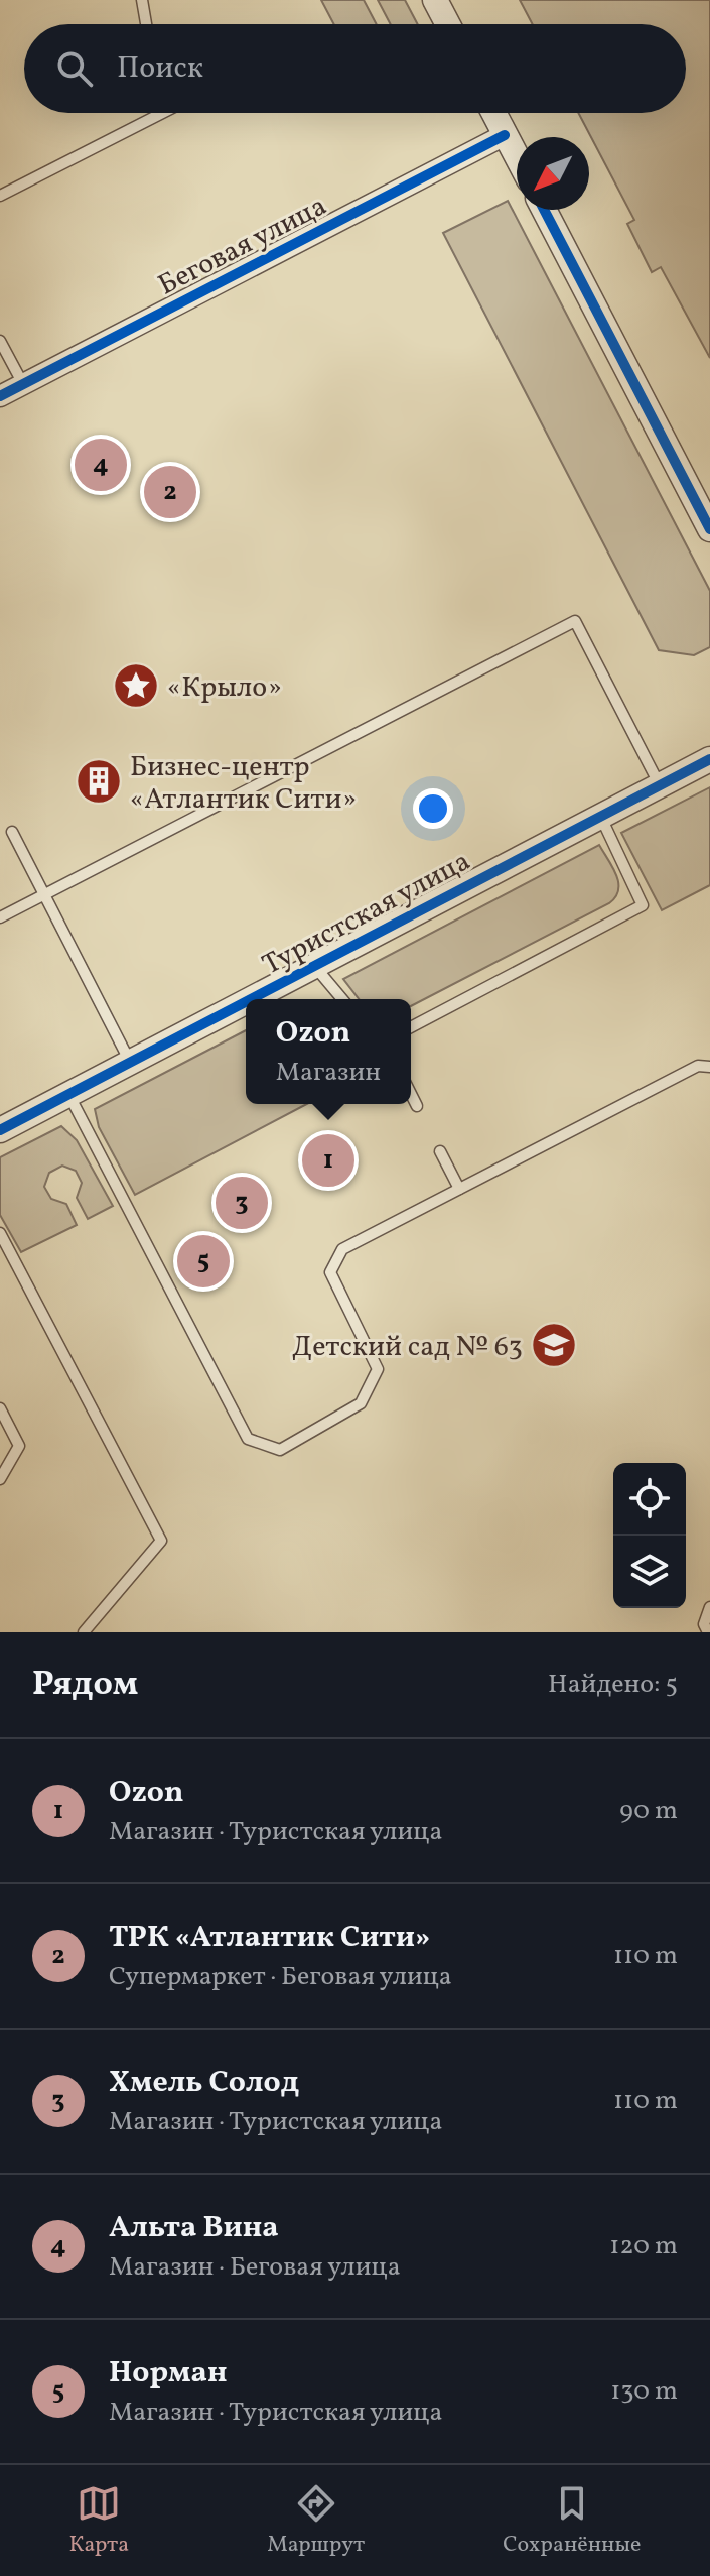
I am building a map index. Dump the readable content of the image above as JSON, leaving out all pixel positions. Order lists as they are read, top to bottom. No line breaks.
{"streets":{"street":["Беговая улица","Туристская улица"]},"places":{"place":["«Крыло»"],"building":["Бизнес-центр «Атлантик Сити»"],"school or university":["Детский сад № 63"]},"north":"bottom left","page":{"search":"Поиск","pins":["4","2","1","3","5"],"popup":["Ozon","Магазин"],"heading":["Рядом","Найдено: 5"],"list":[{"mark":"1","name":"Ozon","note":"Магазин · Туристская улица","value":"90 m"},{"mark":"2","name":"ТРК «Атлантик Сити»","note":"Супермаркет · Беговая улица","value":"110 m"},{"mark":"3","name":"Хмель Солод","note":"Магазин · Туристская улица","value":"110 m"},{"mark":"4","name":"Альта Вина","note":"Магазин · Беговая улица","value":"120 m"},{"mark":"5","name":"Норман","note":"Магазин · Туристская улица","value":"130 m"}],"nav":["Карта","Маршрут","Сохранённые"]}}
